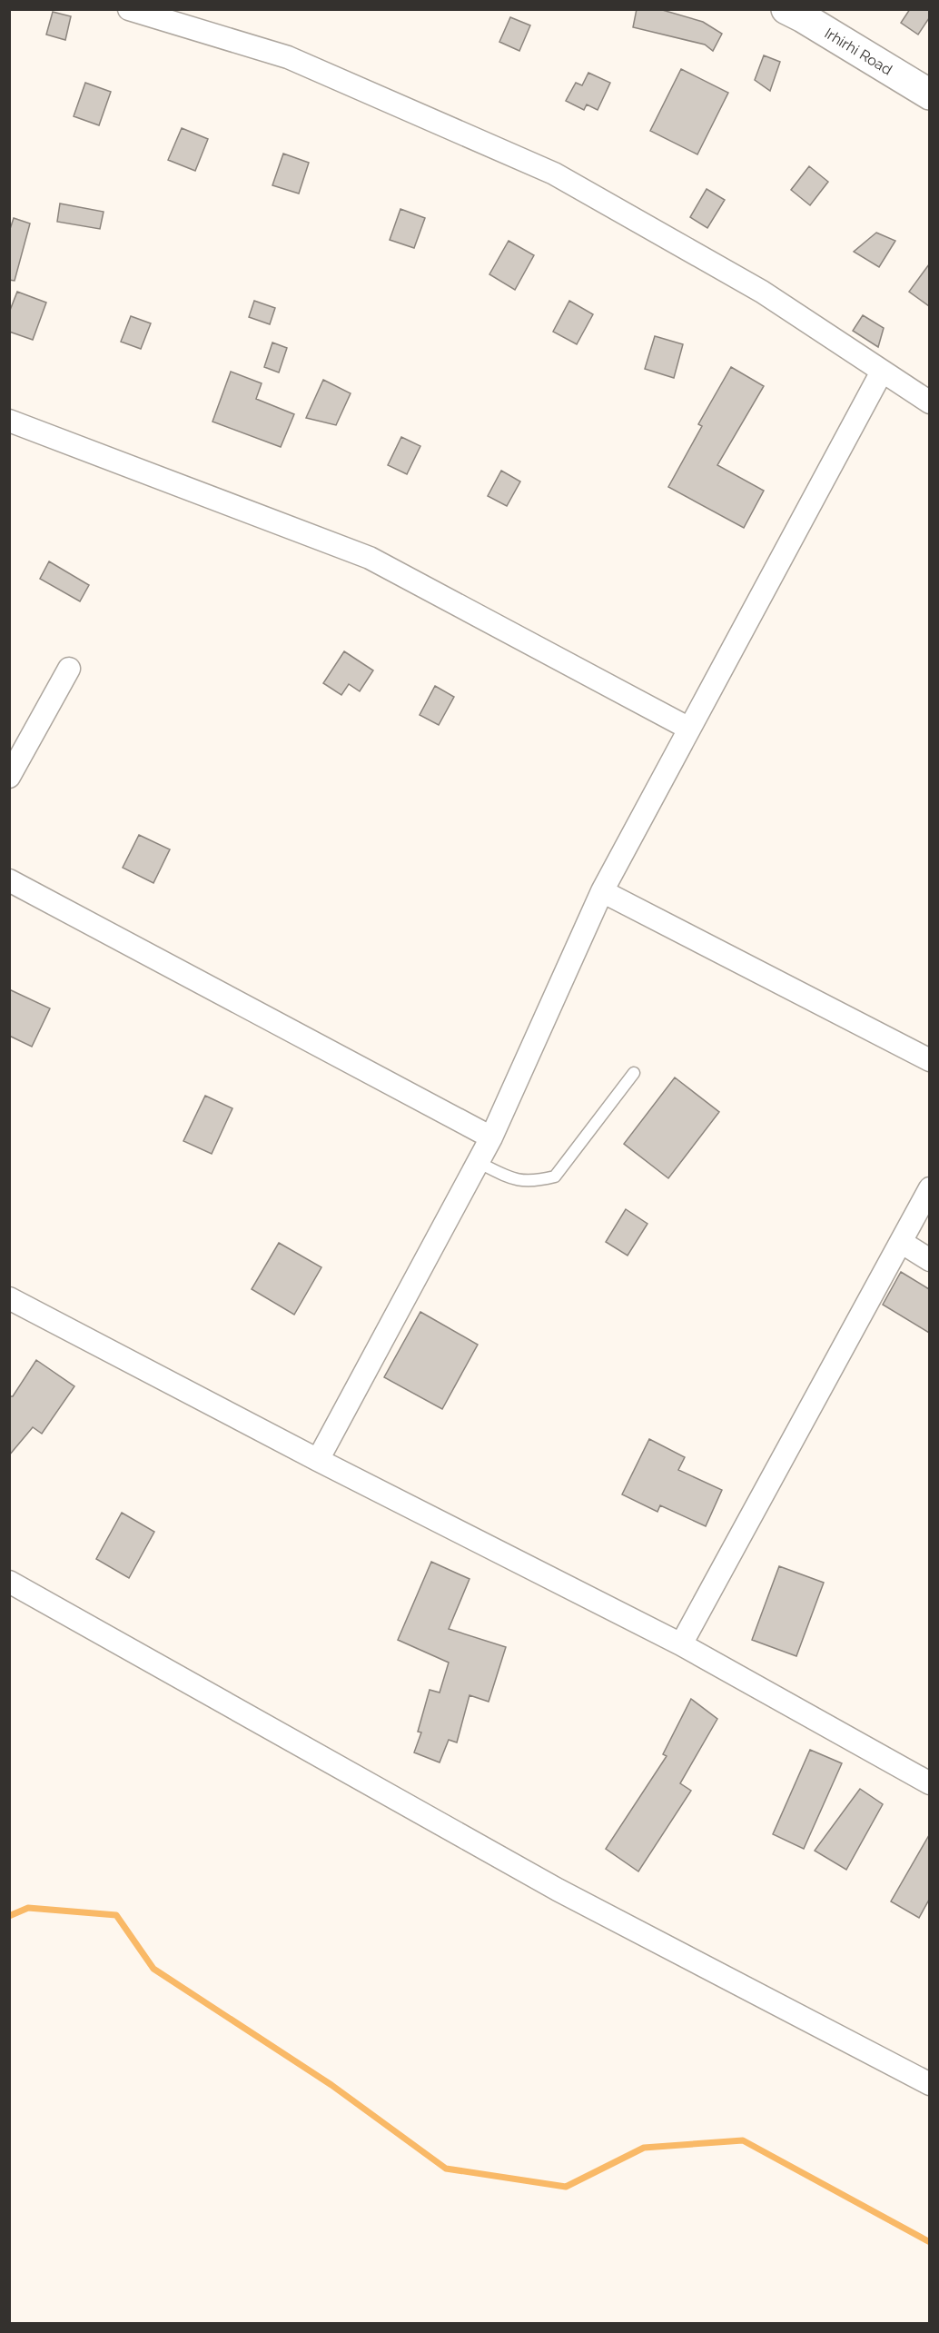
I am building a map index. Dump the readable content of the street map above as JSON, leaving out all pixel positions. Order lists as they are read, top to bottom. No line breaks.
{"streets":{"street":["Irhirhi Road"]}}
